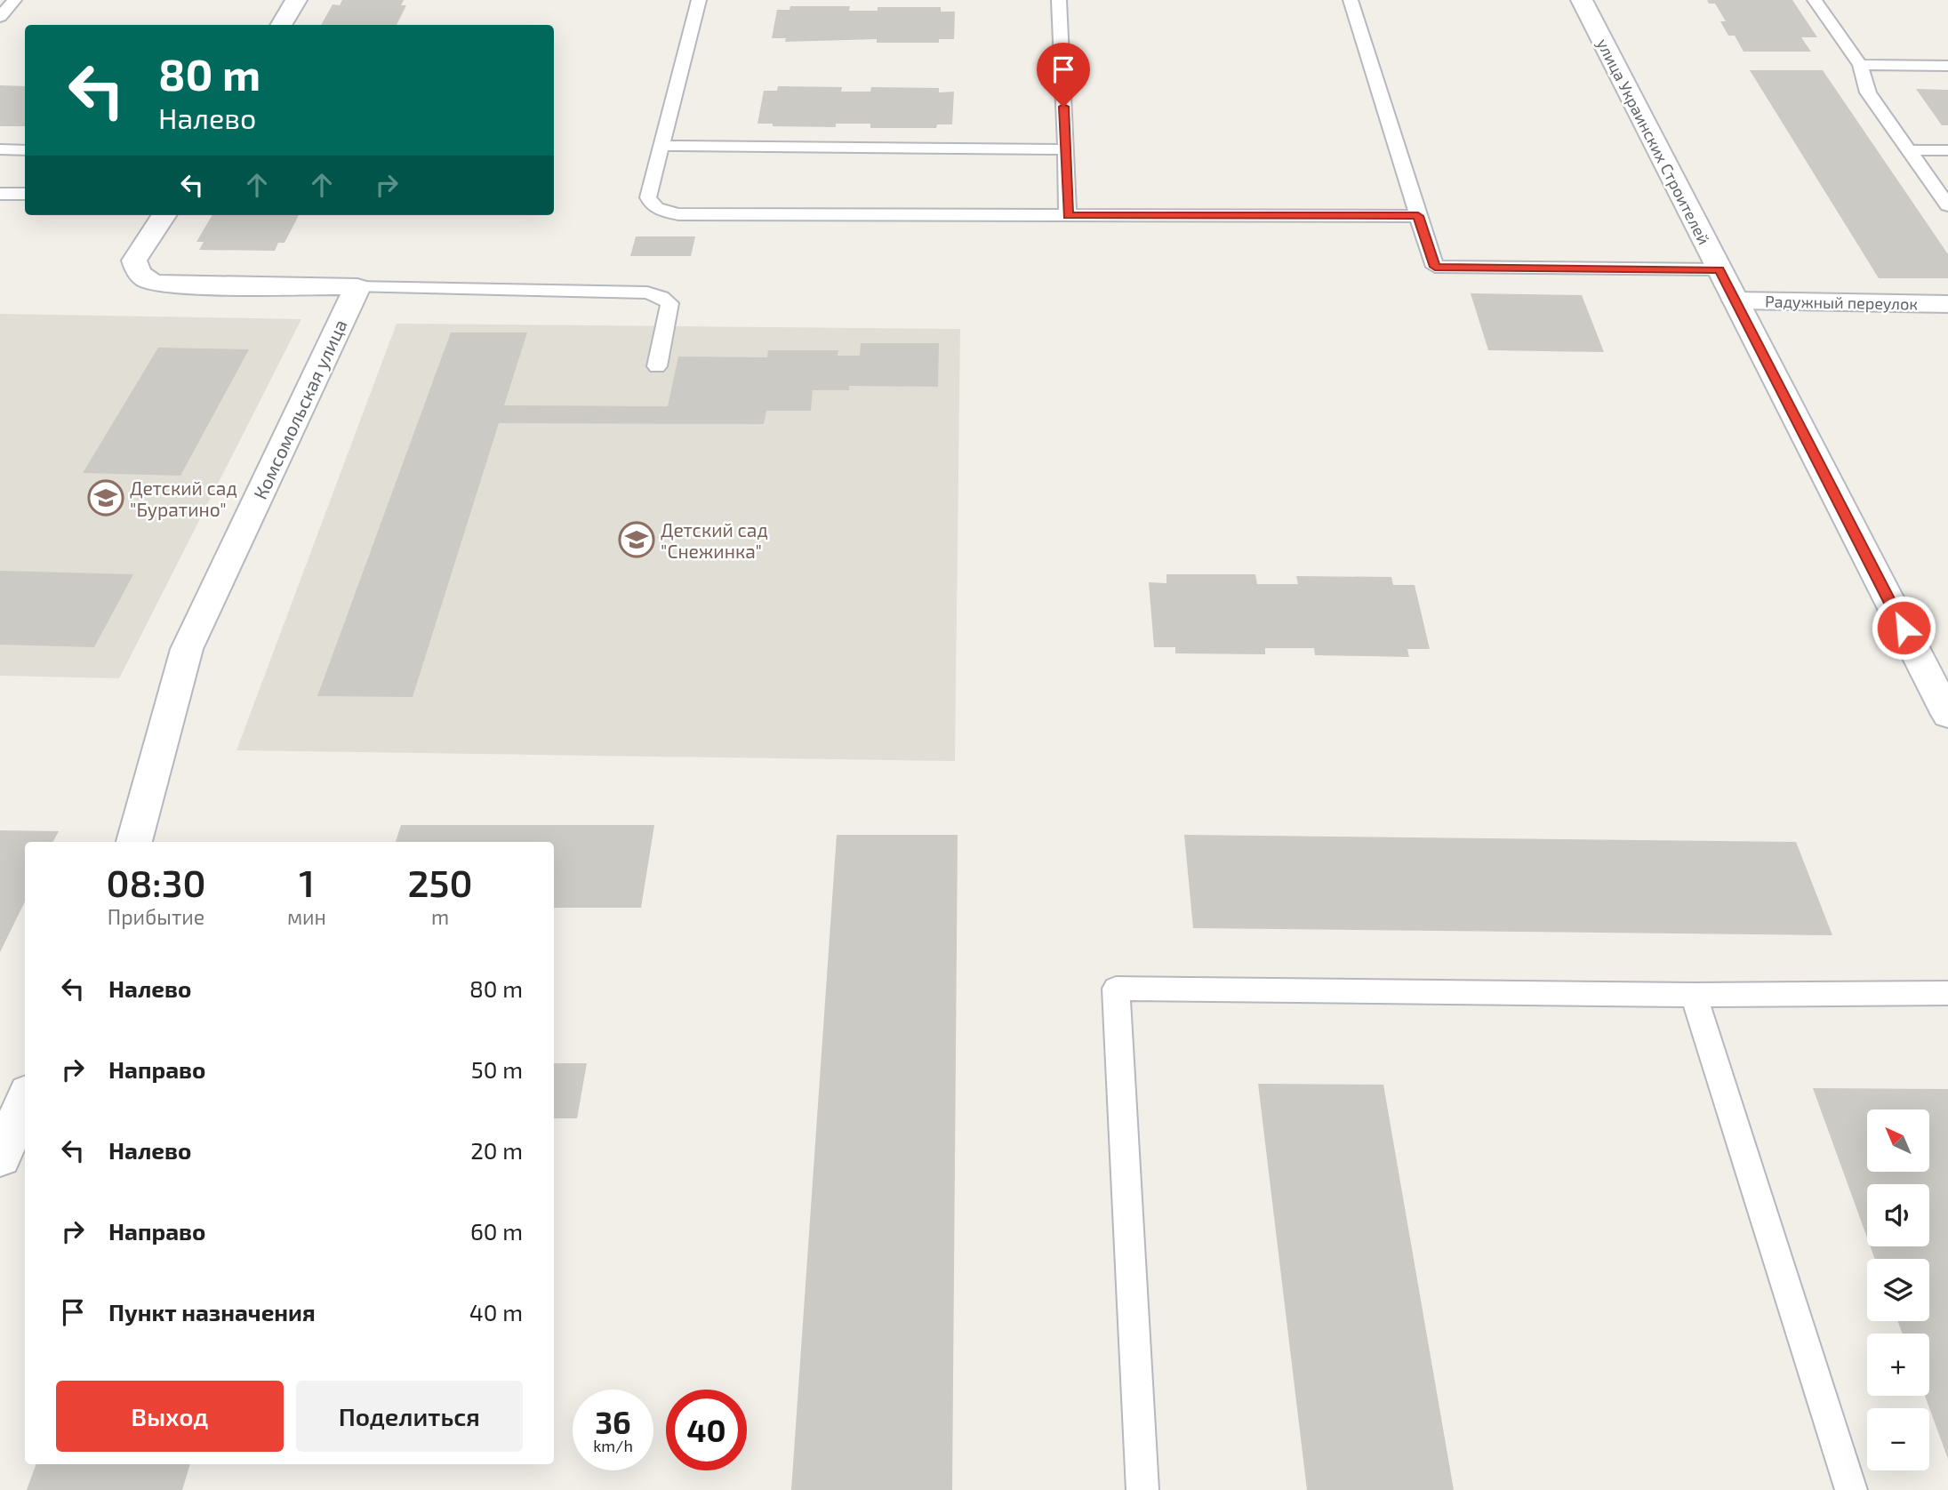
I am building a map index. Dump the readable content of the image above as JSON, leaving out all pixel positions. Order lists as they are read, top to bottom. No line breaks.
{"streets":{"street":["улица Украинских Строителей","Радужный переулок","Комсомольская улица"]},"crossings":[["улица Украинских Строителей","Радужный переулок"]],"places":{"school or university":["Детский сад \"Буратино\"","Детский сад \"Снежинка\""]},"north":"top left","page":{"turn":["80 m","Налево"],"eta":["08:30","Прибытие","1","мин","250","m"],"list":[{"name":"Налево","value":"80 m"},{"name":"Направо","value":"50 m"},{"name":"Налево","value":"20 m"},{"name":"Направо","value":"60 m"},{"name":"Пункт назначения","value":"40 m"}],"map_buttons":["+","−"],"buttons":["Выход","Поделиться"],"speed":"36 km/h","limit":"40"}}
